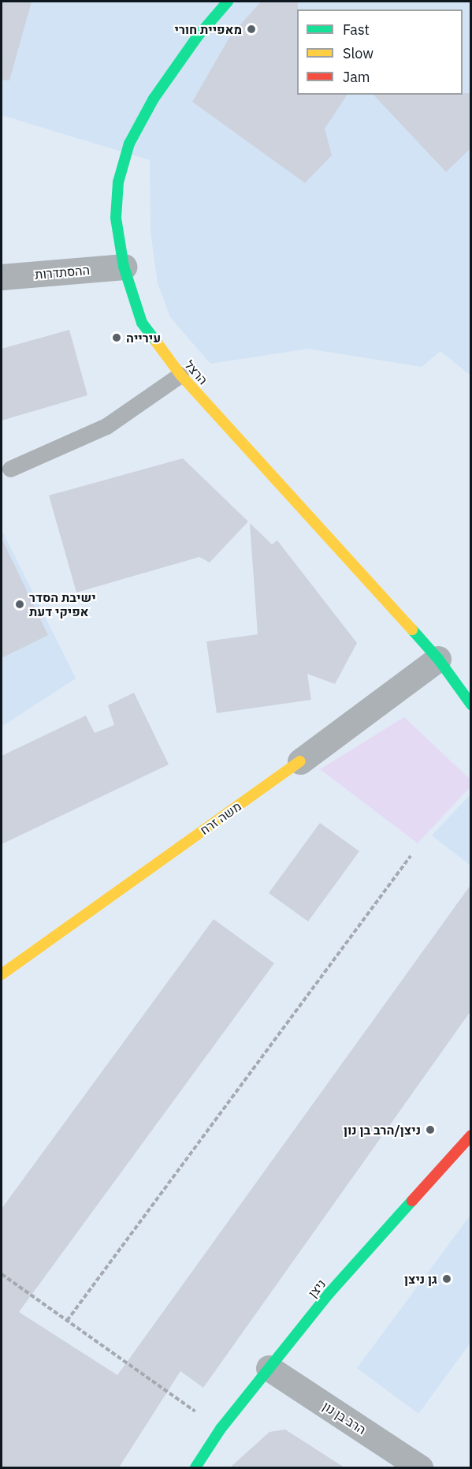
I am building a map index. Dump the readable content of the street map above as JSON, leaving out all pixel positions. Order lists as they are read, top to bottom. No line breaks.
{"streets":{"street":["ההסתדרות","הרצל","משה זרח","ניצן","הרב בן נון"]},"crossings":[["ההסתדרות","הרצל"],["הרצל","משה זרח"],["ניצן","הרב בן נון"]],"places":["מאפיית חורי","עירייה","ישיבת הסדר אפיקי דעת","ניצן/הרב בן נון","גן ניצן"],"legend":["Fast","Slow","Jam"]}
